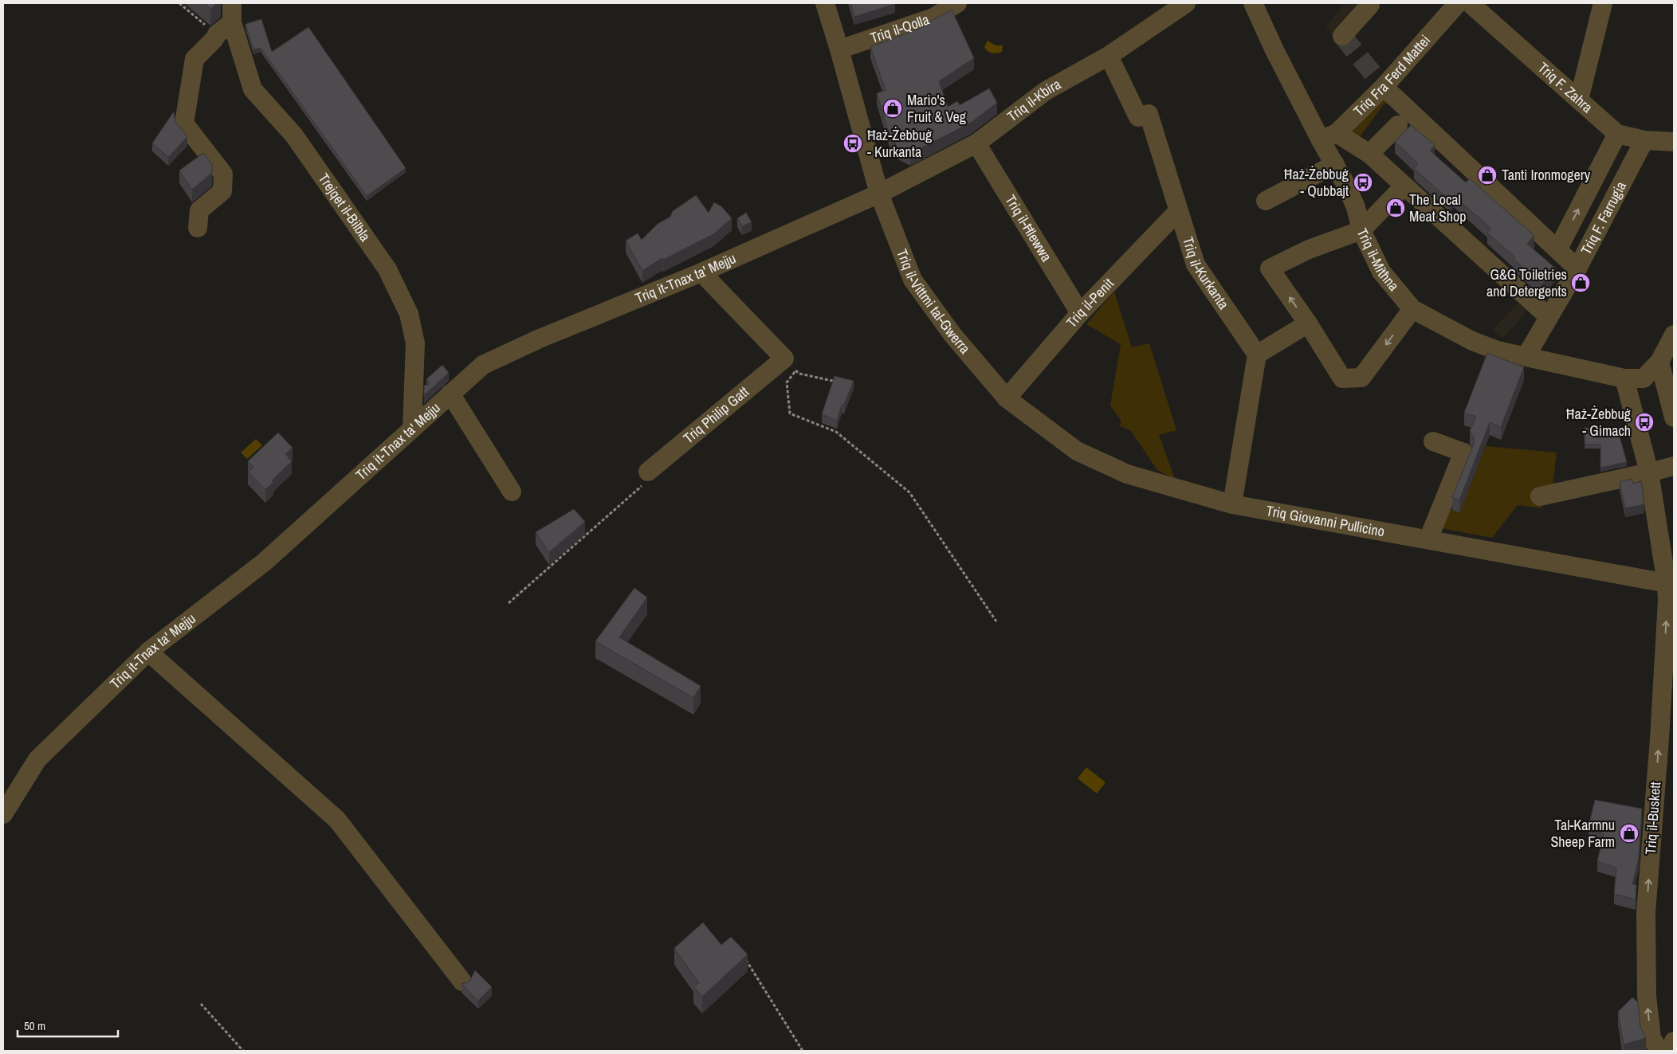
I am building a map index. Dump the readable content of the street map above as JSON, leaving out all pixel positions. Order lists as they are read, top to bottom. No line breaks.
{"streets":{"street":["Triq il-Qolla","Triq Fra Ferd Mattei","Triq F. Zahra","Triq il-Kbira","Trejqet il-Bilbla","Triq F. Farrugia","Triq il-Ħlewwa","Triq il-Mitħna","Triq il-Kurkanta","Triq it-Tnax ta' Mejju","Triq il-Vittmi tal-Gwerra","Triq il-Penit","Triq Philip Gatt","Triq Giovanni Pullicino","Triq il-Buskett"]},"crossings":[["Triq il-Qolla","Triq il-Vittmi tal-Gwerra"],["Triq Fra Ferd Mattei","Triq il-Mitħna"],["Triq F. Zahra","Triq F. Farrugia"],["Triq il-Kbira","Triq il-Ħlewwa"],["Triq il-Kbira","Triq il-Kurkanta"],["Triq il-Kbira","Triq it-Tnax ta' Mejju"],["Triq il-Kbira","Triq il-Vittmi tal-Gwerra"],["Trejqet il-Bilbla","Triq it-Tnax ta' Mejju"],["Triq F. Farrugia","Triq il-Mitħna"],["Triq il-Ħlewwa","Triq il-Penit"],["Triq il-Kurkanta","Triq il-Penit"],["Triq it-Tnax ta' Mejju","Triq il-Vittmi tal-Gwerra"],["Triq il-Vittmi tal-Gwerra","Triq il-Penit"],["Triq il-Vittmi tal-Gwerra","Triq Giovanni Pullicino"],["Triq il-Penit","Triq Giovanni Pullicino"],["Triq Giovanni Pullicino","Triq il-Buskett"]],"one_way":["Triq il-Buskett"],"places":{"shop":["Mario's Fruit & Veg","Tanti Ironmogery","The Local Meat Shop","G&G Toiletries and Detergents","Tal-Karmnu Sheep Farm"],"bus stop":["Ħaż-Żebbuġ - Kurkanta","Ħaż-Żebbuġ - Qubbajt","Ħaż-Żebbuġ - Gimach"]},"scale_bar":"50 m"}
